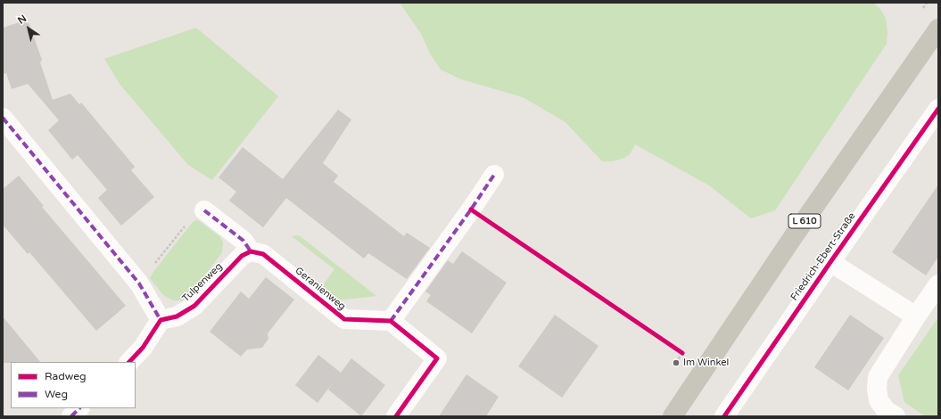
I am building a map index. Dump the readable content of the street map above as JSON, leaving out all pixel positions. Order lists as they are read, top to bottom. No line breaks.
{"streets":{"main road":["L 610"],"street":["Friedrich-Ebert-Straße","Tulpenweg","Geranienweg"]},"crossings":[["Tulpenweg","Geranienweg"]],"places":["Im Winkel"],"legend":["Radweg","Weg"],"north":"top left"}
